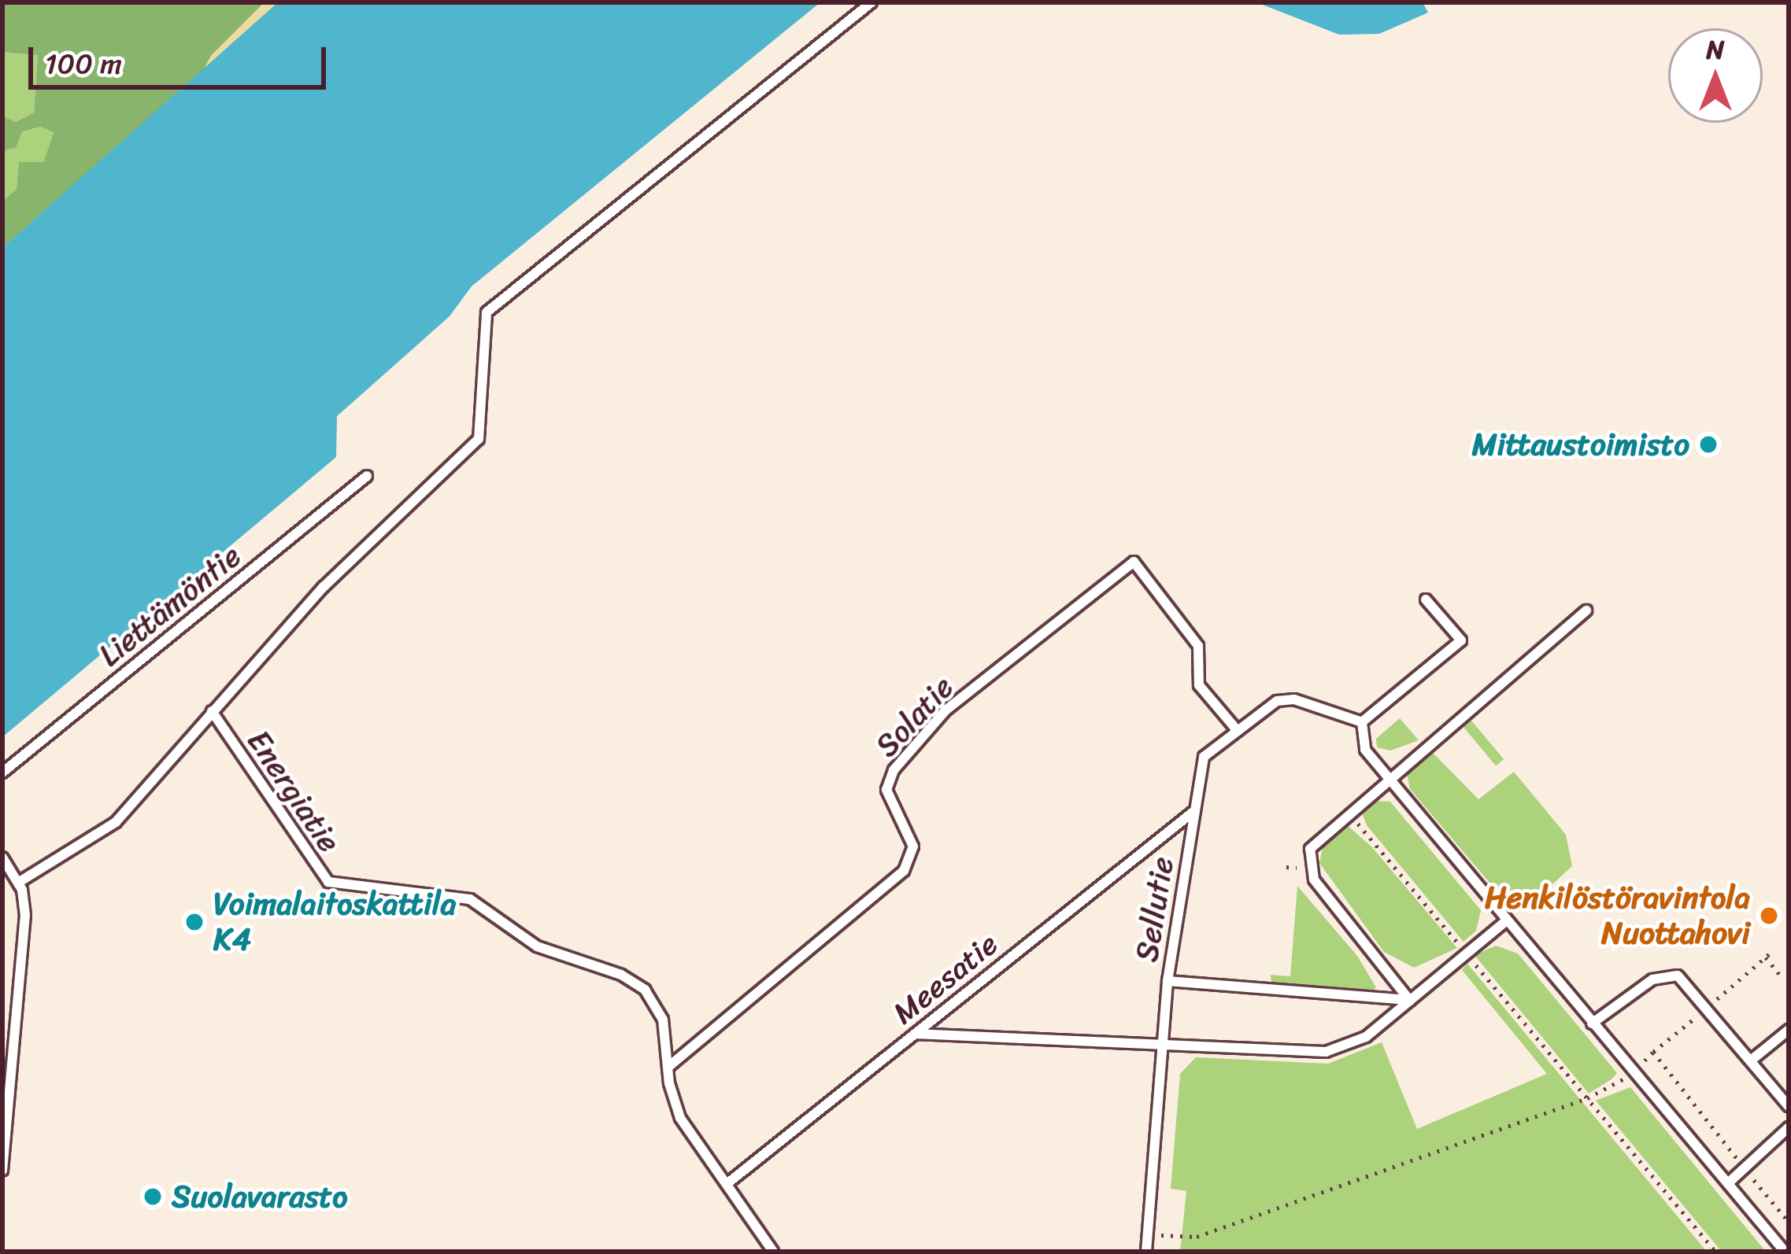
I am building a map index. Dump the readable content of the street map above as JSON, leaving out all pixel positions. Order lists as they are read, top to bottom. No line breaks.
{"streets":{"lane":["Liettämöntie","Solatie","Energiatie","Sellutie","Meesatie"]},"crossings":[["Solatie","Energiatie"],["Solatie","Sellutie"],["Energiatie","Meesatie"],["Sellutie","Meesatie"]],"places":["Mittaustoimisto","Henkilöstöravintola Nuottahovi","Voimalaitoskattila K4","Suolavarasto"],"scale_bar":"100 m","north":"top"}
